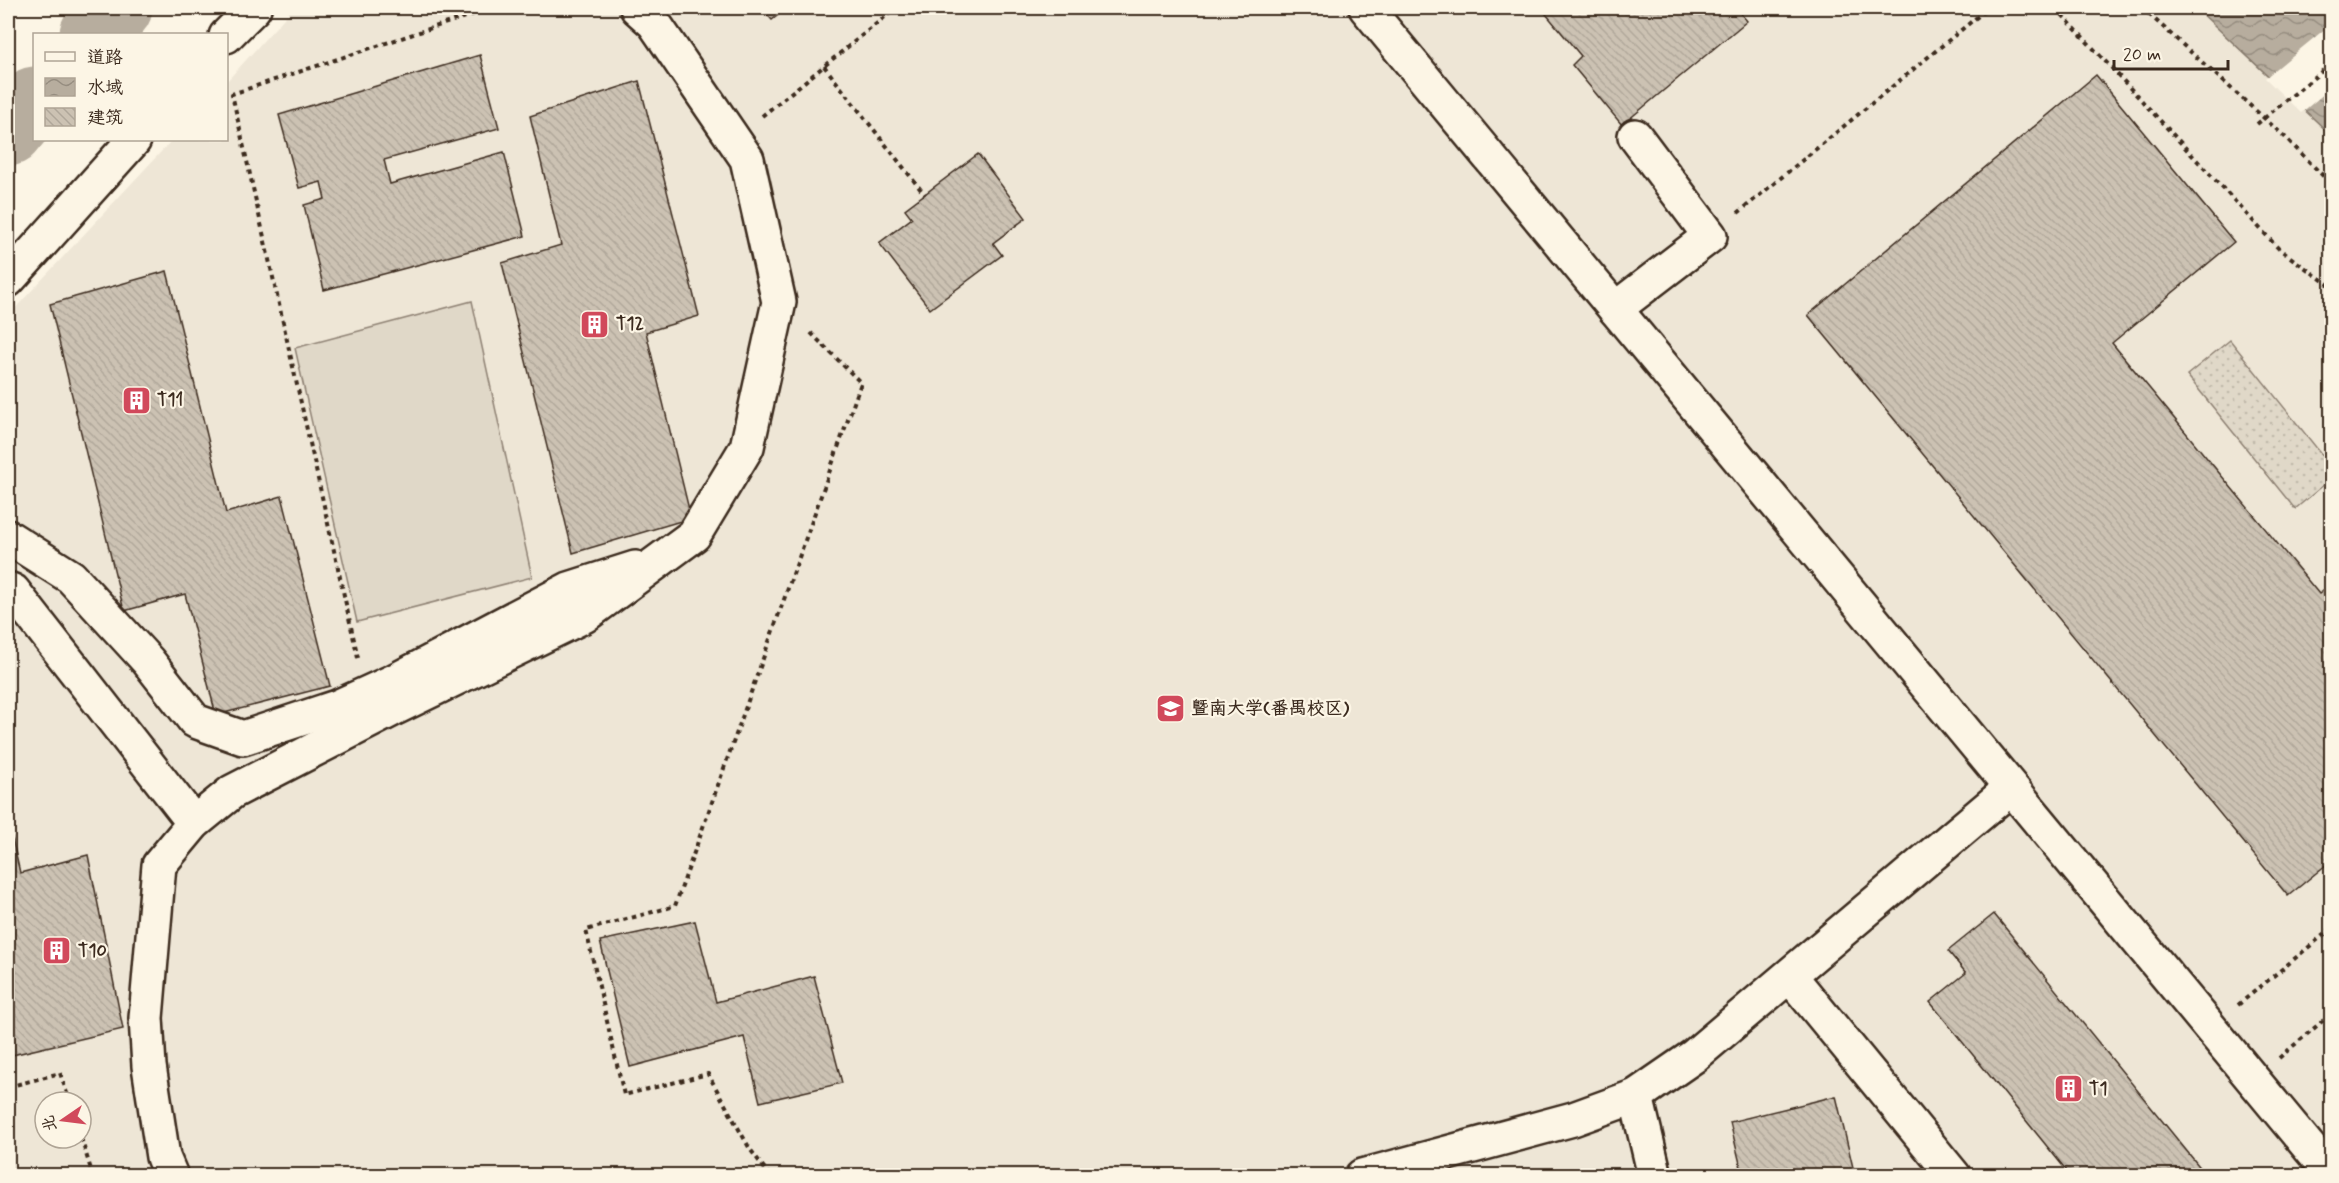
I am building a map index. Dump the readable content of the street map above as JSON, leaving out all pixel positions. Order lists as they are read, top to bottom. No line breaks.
{"places":{"building":["T12","T11","T10","T1"],"school or university":["暨南大学(番禺校区)"]},"legend":["道路","水域","建筑"],"scale_bar":"20 m","north":"left"}
